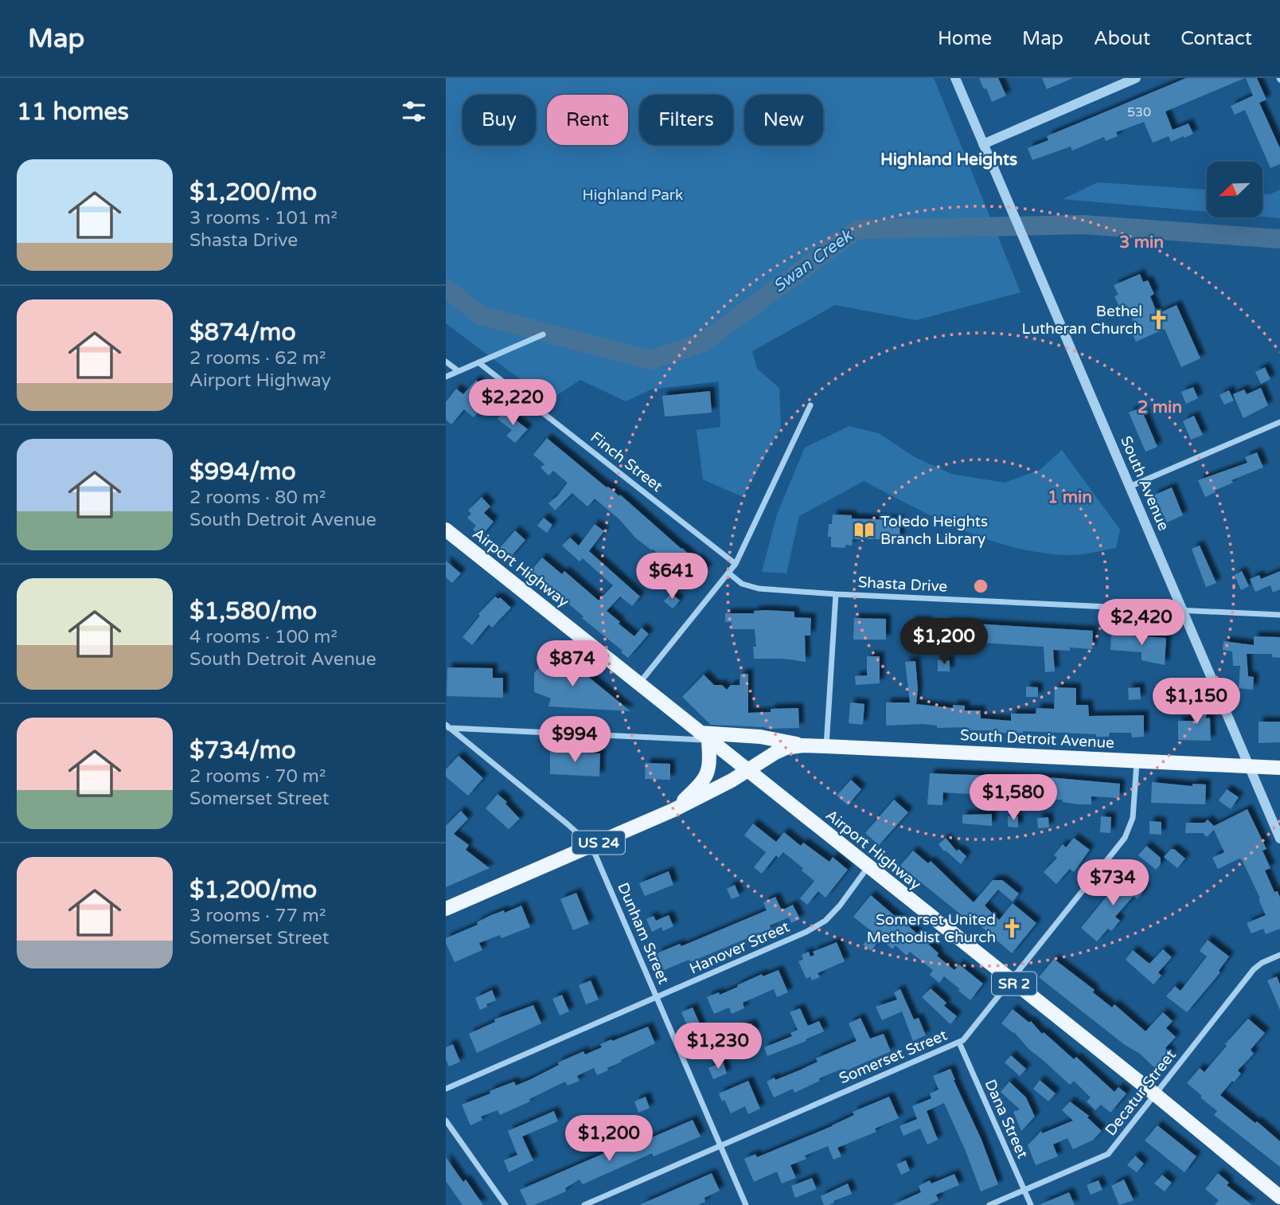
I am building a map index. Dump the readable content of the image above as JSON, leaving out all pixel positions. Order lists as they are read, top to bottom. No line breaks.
{"streets":{"main road":["Airport Highway","South Detroit Avenue","US 24","SR 2"],"street":["Finch Street","South Avenue","Shasta Drive","Dunham Street","Hanover Street","Somerset Street","Decatur Street","Dana Street"]},"crossings":[["South Avenue","Shasta Drive"],["South Avenue","South Detroit Avenue"],["Airport Highway","US 24"],["Airport Highway","Hanover Street"],["Airport Highway","Somerset Street"],["Airport Highway","Decatur Street"],["South Detroit Avenue","US 24"],["South Detroit Avenue","Somerset Street"],["US 24","Dunham Street"],["Dunham Street","Hanover Street"],["Dunham Street","Somerset Street"],["Somerset Street","Dana Street"],["Decatur Street","Dana Street"]],"districts":["Highland Heights"],"water":["Swan Creek"],"parks":["Highland Park"],"places":{"church":["Bethel Lutheran Church","Somerset United Methodist Church"],"library":["Toledo Heights Branch Library"]},"house_numbers":["530"],"north":"bottom left","page":{"header":"Map","nav":["Home","Map","About","Contact"],"heading":"11 homes","chip":["Buy","Rent","Filters","New"],"list":[{"name":"$1,200/mo","note":"3 rooms · 101 m² · Shasta Drive"},{"name":"$874/mo","note":"2 rooms · 62 m² · Airport Highway"},{"name":"$994/mo","note":"2 rooms · 80 m² · South Detroit Avenue"},{"name":"$1,580/mo","note":"4 rooms · 100 m² · South Detroit Avenue"},{"name":"$734/mo","note":"2 rooms · 70 m² · Somerset Street"},{"name":"$1,200/mo","note":"3 rooms · 77 m² · Somerset Street"}],"price":["$2,220","$641","$2,420","$1,200","$874","$1,150","$994","$1,580","$734","$1,230","$1,200"]},"rings":["3 min","2 min","1 min"]}
